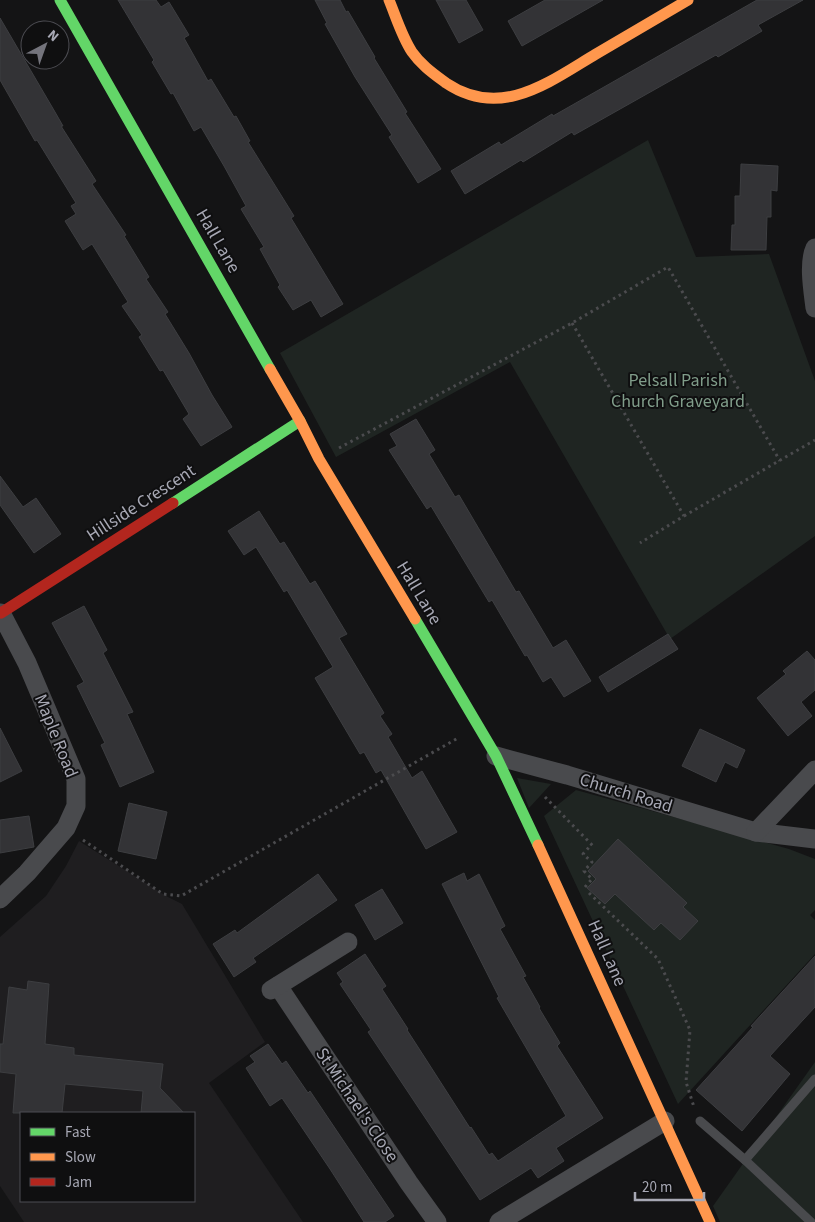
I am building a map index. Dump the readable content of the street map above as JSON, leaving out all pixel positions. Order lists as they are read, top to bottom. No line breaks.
{"streets":{"street":["Hall Lane","Hillside Crescent","Maple Road","Church Road","St Michael's Close"]},"crossings":[["Hall Lane","Hillside Crescent"],["Hall Lane","Church Road"],["Hillside Crescent","Maple Road"]],"parks":["Pelsall Parish Church Graveyard"],"legend":["Fast","Slow","Jam"],"scale_bar":"20 m","north":"top right"}
